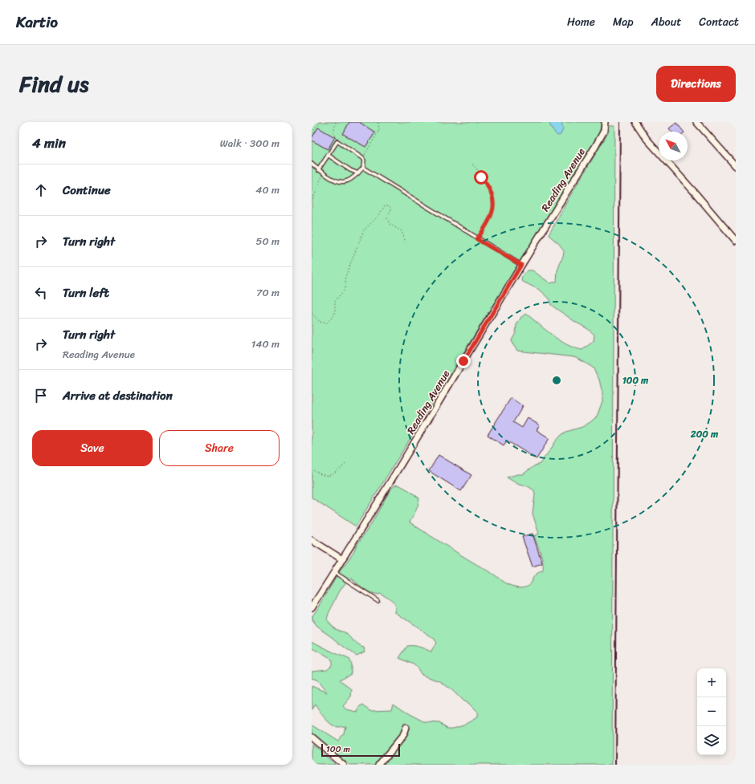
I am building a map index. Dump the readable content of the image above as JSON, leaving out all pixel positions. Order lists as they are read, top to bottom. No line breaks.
{"streets":{"street":["Reading Avenue"]},"scale_bar":"100 m","north":"top left","page":{"header":"Kartio","nav":["Home","Map","About","Contact"],"title":"Find us","buttons":["Directions",["Save","Share"]],"heading":["4 min","Walk · 300 m"],"list":[["Continue","40 m"],["Turn right","50 m"],["Turn left","70 m"],["Turn right","Reading Avenue","140 m"],"Arrive at destination"],"map_buttons":["+","−"],"scale":"100 m"},"rings":["100 m","200 m"]}
